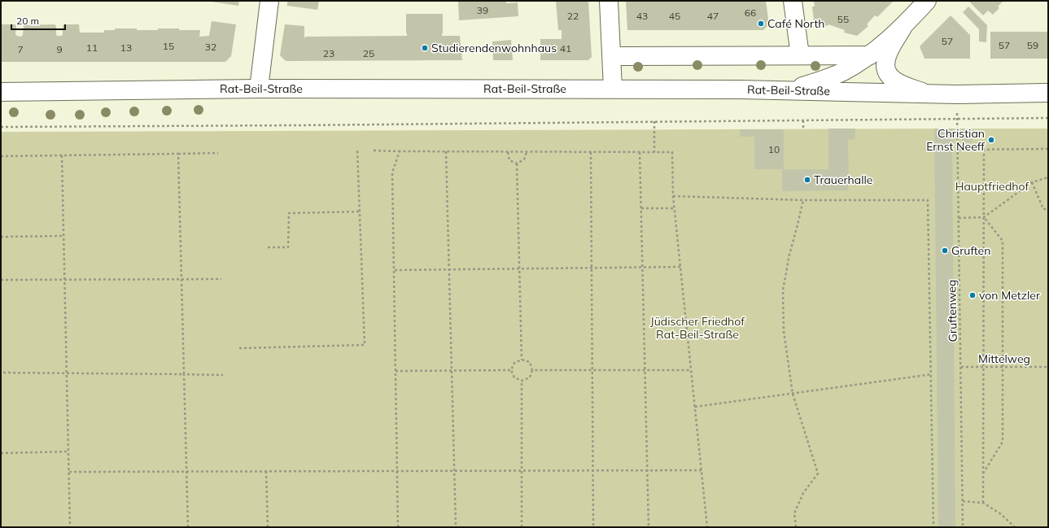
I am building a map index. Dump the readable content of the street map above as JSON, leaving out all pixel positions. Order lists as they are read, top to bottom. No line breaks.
{"streets":{"main road":["Rat-Beil-Straße"],"path":["Gruftenweg","Mittelweg"]},"crossings":[["Rat-Beil-Straße","Gruftenweg"],["Gruftenweg","Mittelweg"]],"parks":["Hauptfriedhof","Jüdischer Friedhof Rat-Beil-Straße"],"places":["Café North","Studierendenwohnhaus","Christian Ernst Neeff","Trauerhalle","Gruften","von Metzler"],"house_numbers":["39","66","22","43","45","47","55","57","57","59","15","32","11","13","41","7","9","23","25","10"],"scale_bar":"20 m"}
